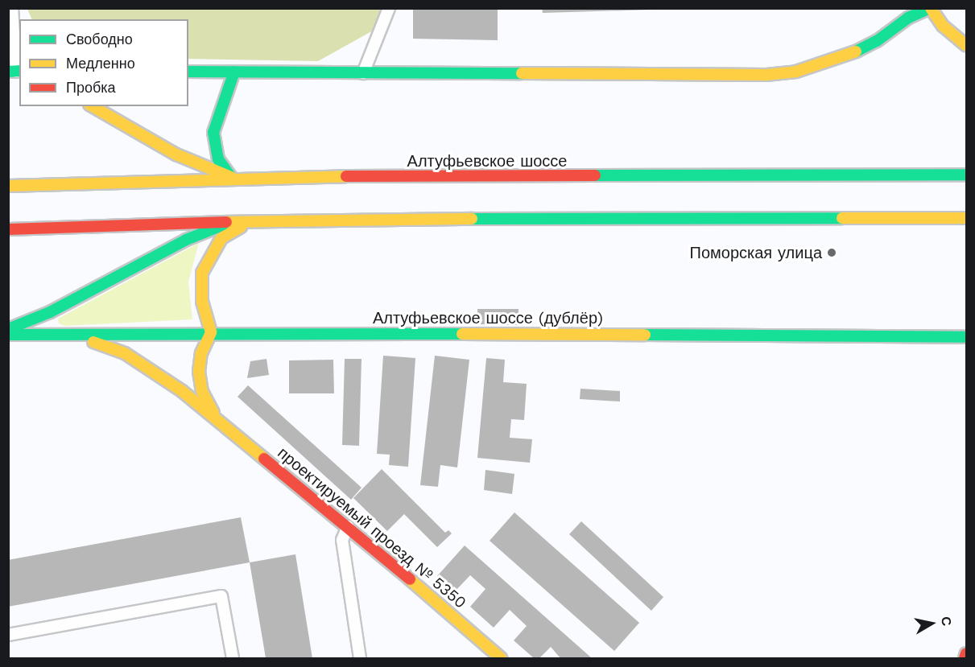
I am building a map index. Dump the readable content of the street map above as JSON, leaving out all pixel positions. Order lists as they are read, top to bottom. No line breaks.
{"streets":{"main road":["Алтуфьевское шоссе","Алтуфьевское шоссе (дублёр)","проектируемый проезд № 5350"]},"crossings":[["Алтуфьевское шоссе (дублёр)","проектируемый проезд № 5350"]],"places":["Поморская улица"],"legend":["Свободно","Медленно","Пробка"],"north":"right"}
